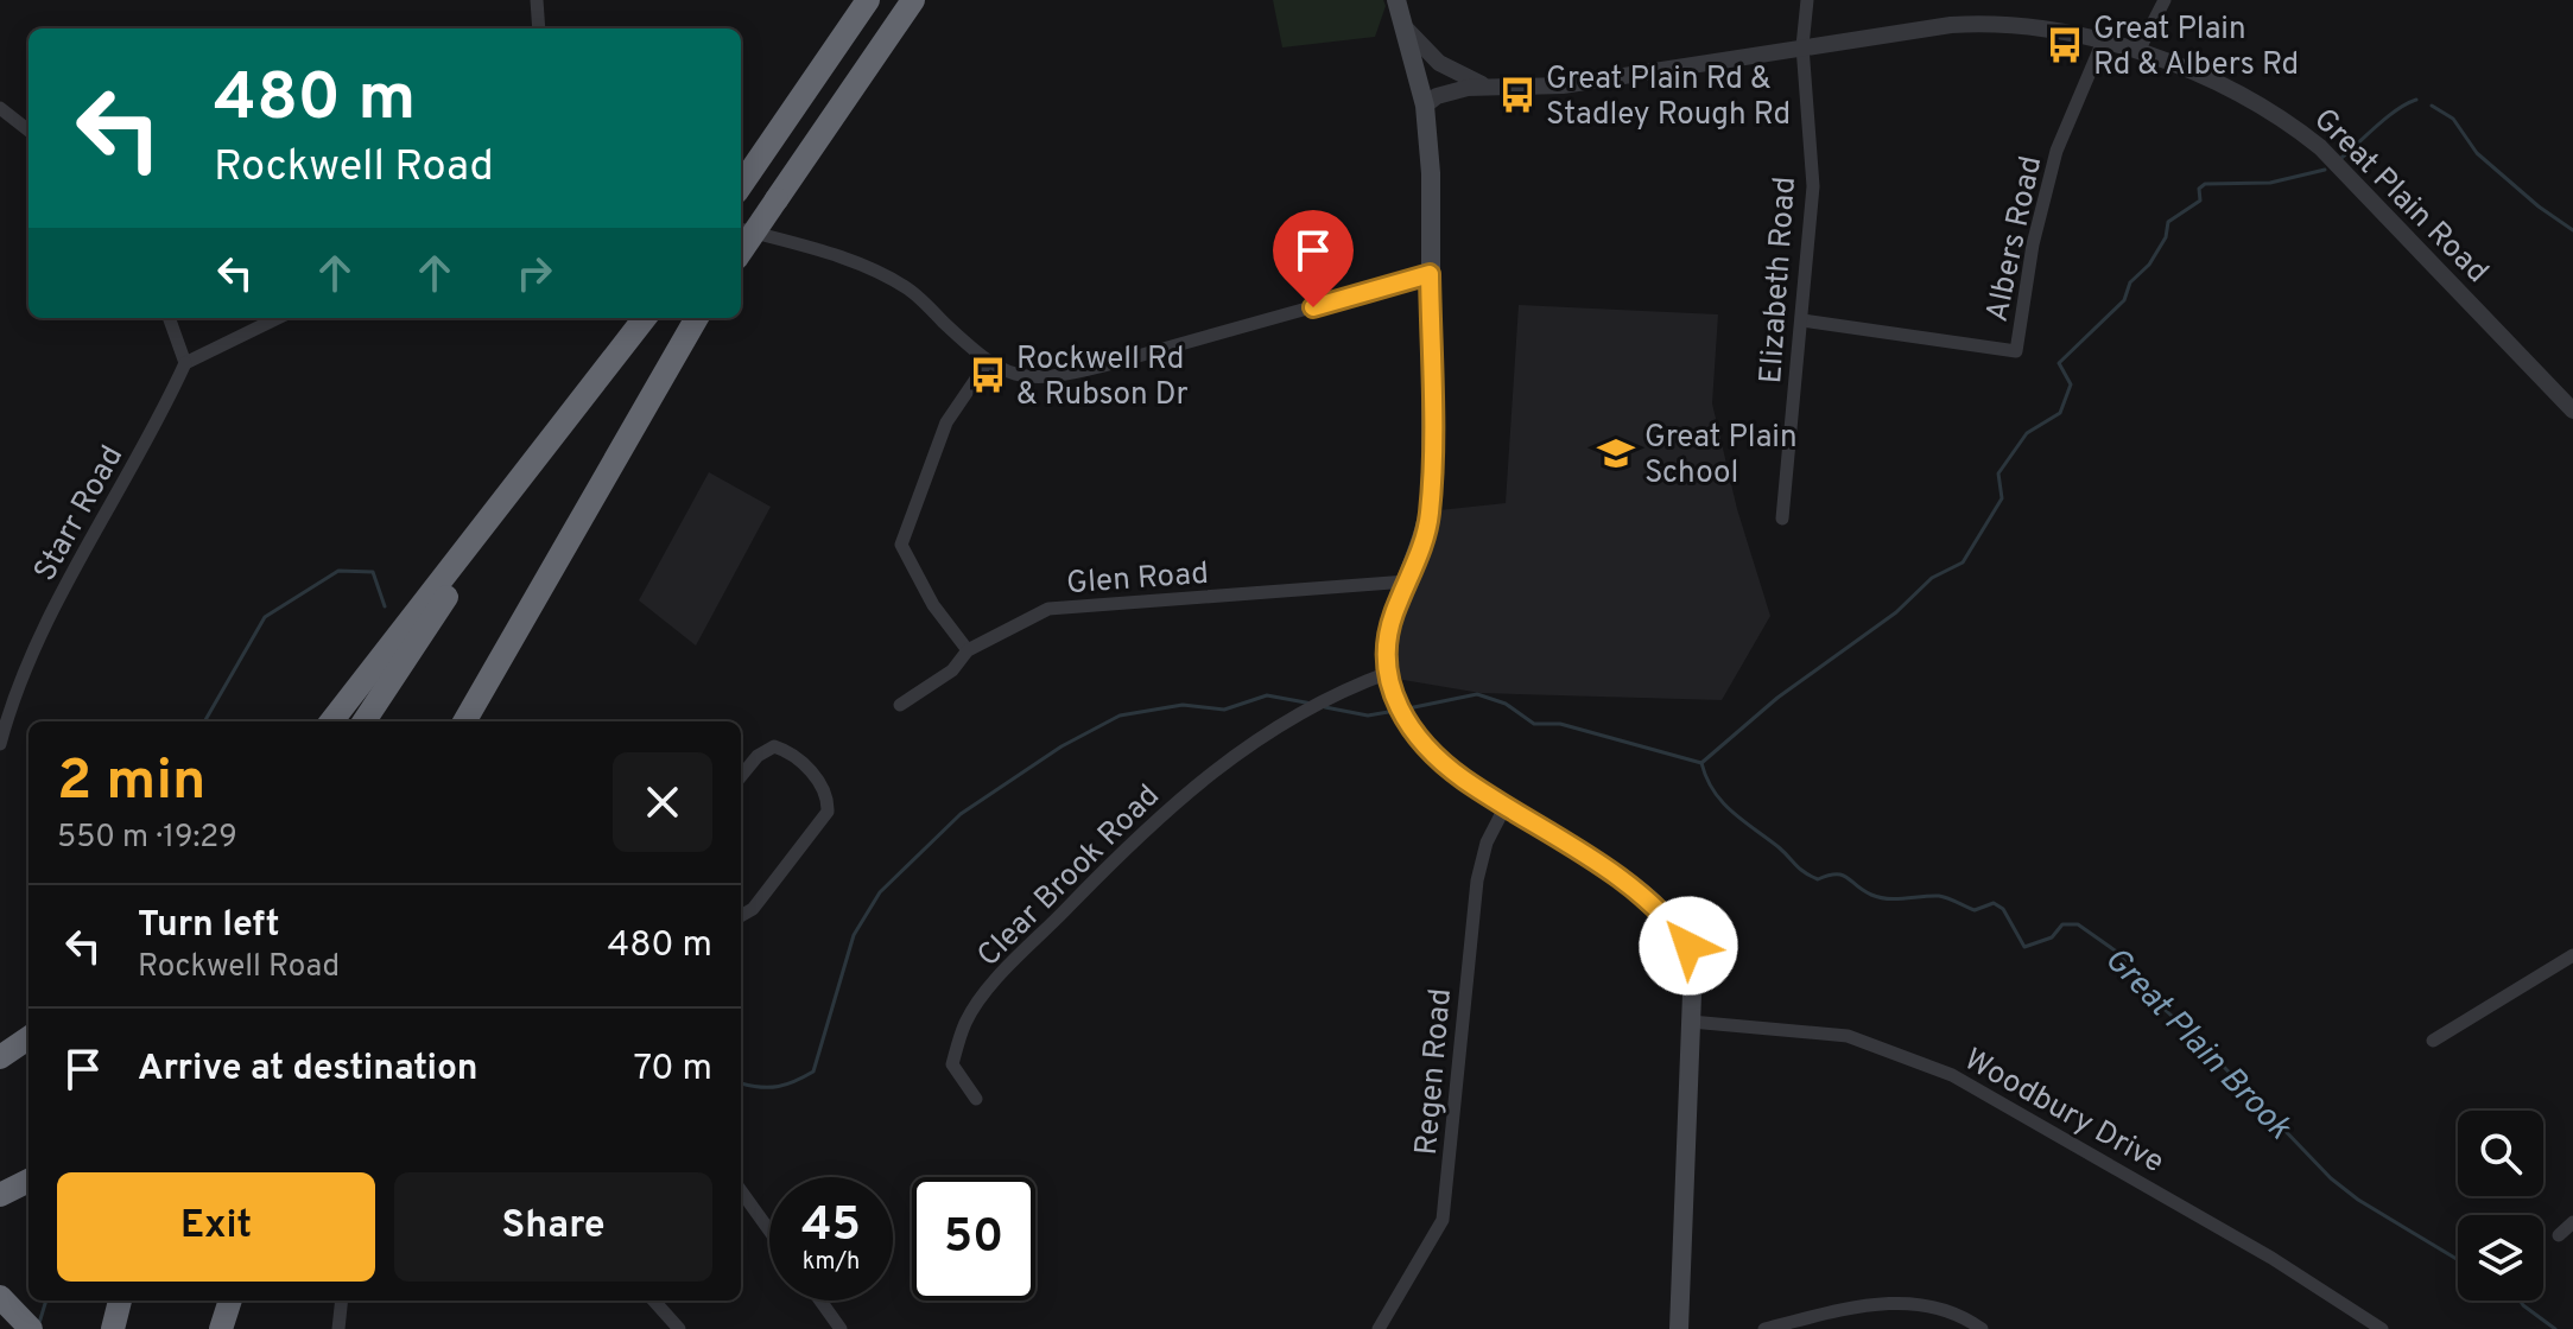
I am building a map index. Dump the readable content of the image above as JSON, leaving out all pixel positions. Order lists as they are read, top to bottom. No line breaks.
{"streets":{"main road":["Great Plain Road"],"street":["Albers Road","Elizabeth Road","Starr Road","Glen Road","Clear Brook Road","Regen Road","Woodbury Drive"]},"crossings":[["Great Plain Road","Albers Road"],["Great Plain Road","Elizabeth Road"],["Albers Road","Elizabeth Road"]],"water":["Great Plain Brook"],"places":{"bus stop":["Great Plain Rd & Albers Rd","Great Plain Rd & Stadley Rough Rd","Rockwell Rd & Rubson Dr"],"school or university":["Great Plain School"]},"page":{"turn":["480 m","Rockwell Road"],"heading":["2 min","550 m · 19:29"],"list":[{"name":"Turn left","note":"Rockwell Road","value":"480 m"},{"name":"Arrive at destination","value":"70 m"}],"buttons":["Exit","Share"],"speed":"45 km/h","limit":"50"}}
